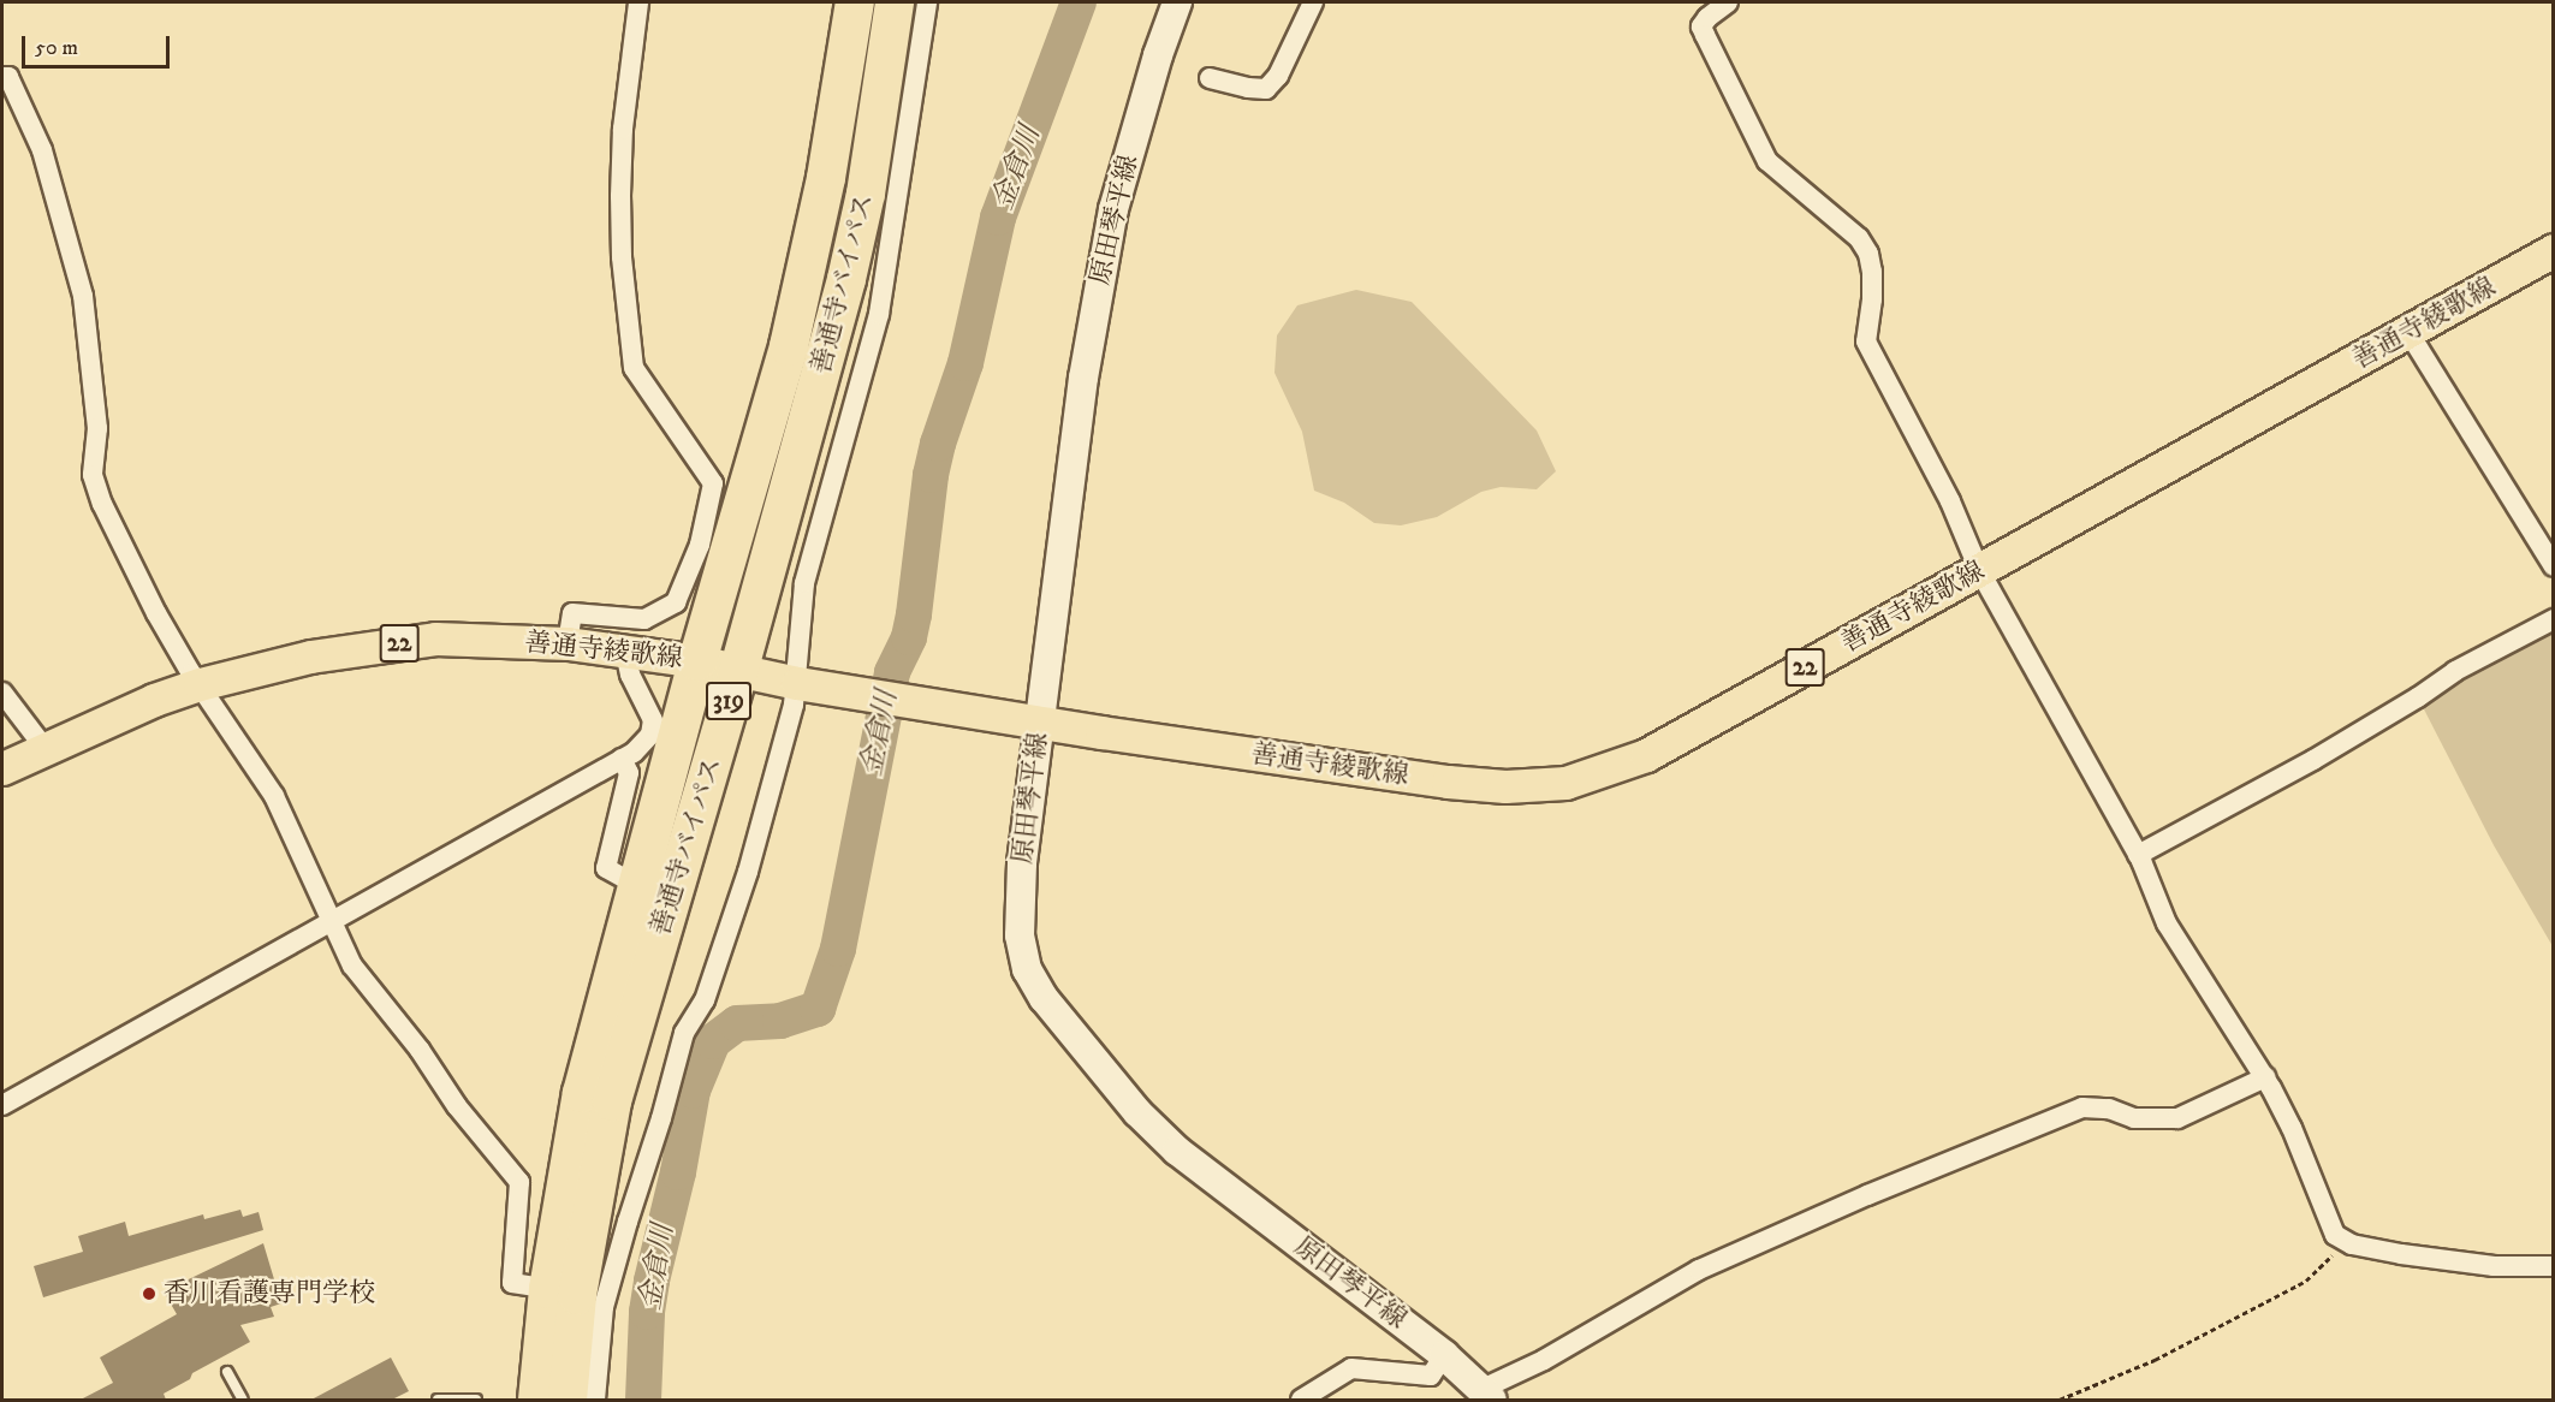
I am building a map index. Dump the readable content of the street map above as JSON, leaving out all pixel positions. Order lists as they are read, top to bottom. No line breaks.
{"streets":{"highway":["善通寺バイパス","319"],"main road":["原田琴平線","善通寺綾歌線","22"]},"crossings":[["原田琴平線","善通寺綾歌線"],["善通寺バイパス","善通寺綾歌線"]],"water":["金倉川"],"places":["香川看護専門学校"],"scale_bar":"50 m"}
